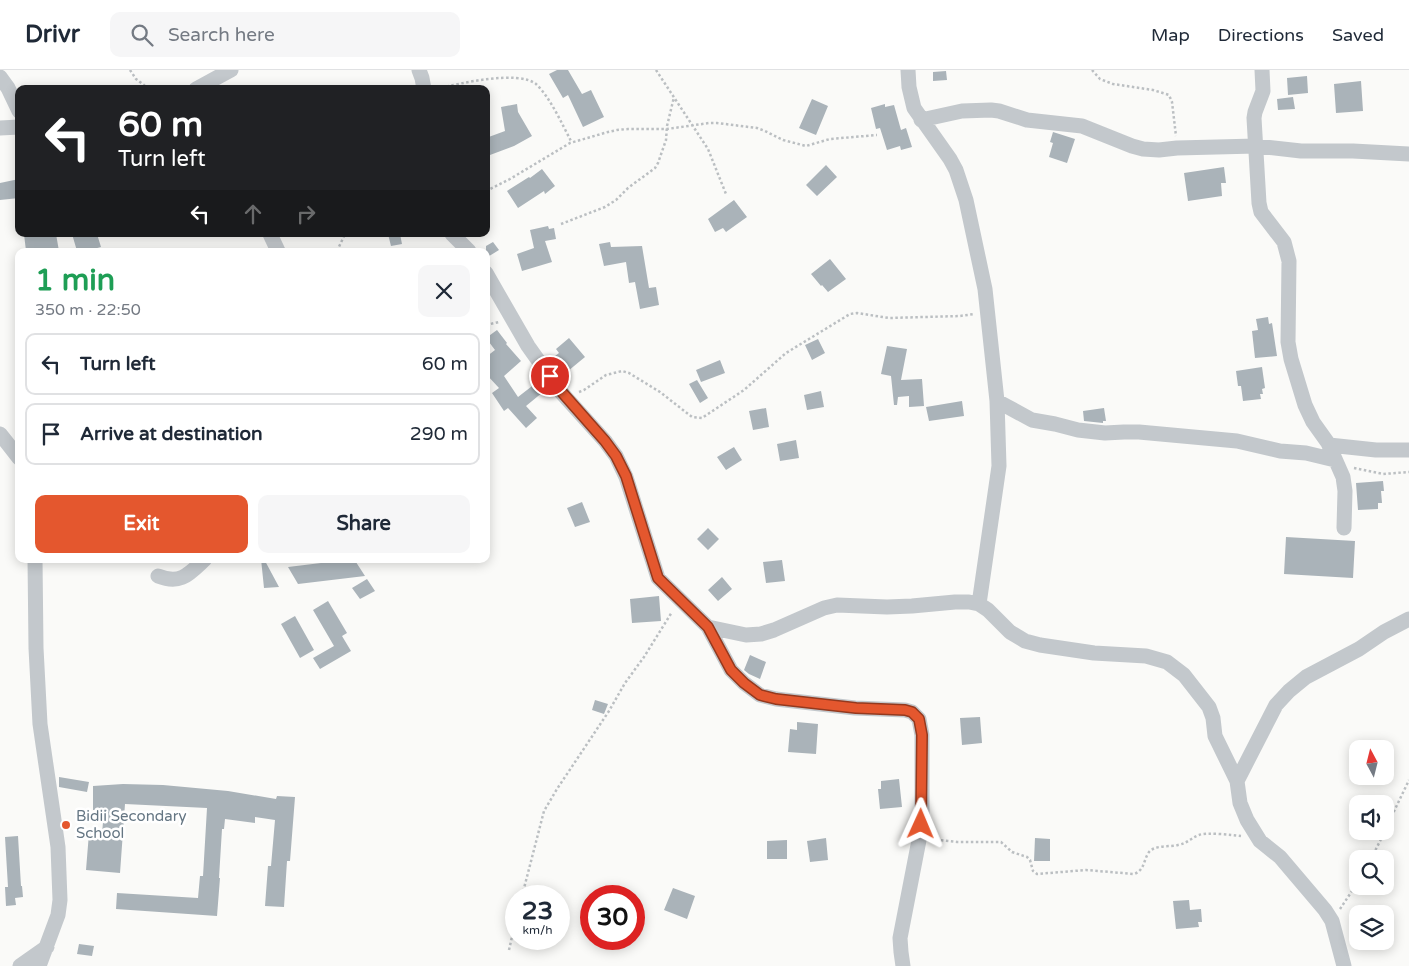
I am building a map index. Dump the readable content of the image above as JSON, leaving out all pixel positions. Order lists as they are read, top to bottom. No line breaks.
{"places":["Bidii Secondary School"],"north":"top","page":{"header":"Drivr","search":"Search here","nav":["Map","Directions","Saved"],"turn":["60 m","Turn left"],"heading":["1 min","350 m · 22:50"],"list":[{"name":"Turn left","value":"60 m"},{"name":"Arrive at destination","value":"290 m"}],"buttons":["Exit","Share"],"speed":"23 km/h","limit":"30"}}
